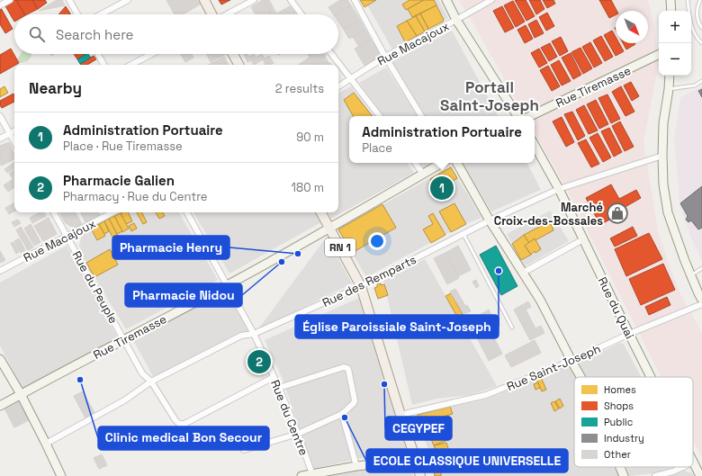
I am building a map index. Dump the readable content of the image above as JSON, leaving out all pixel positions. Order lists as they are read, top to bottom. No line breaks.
{"streets":{"main road":["RN 1"],"street":["Rue Macajoux","Rue Tiremasse","Rue des Remparts","Rue du Peuple","Rue du Quai","Rue Saint-Joseph","Rue du Centre"]},"crossings":[["Rue Macajoux","Rue du Peuple"],["Rue Tiremasse","RN 1"],["Rue Tiremasse","Rue du Peuple"],["Rue Tiremasse","Rue du Centre"],["RN 1","Rue des Remparts"],["RN 1","Rue Saint-Joseph"],["Rue des Remparts","Rue du Peuple"],["Rue des Remparts","Rue du Quai"],["Rue des Remparts","Rue du Centre"],["Rue du Peuple","Rue du Centre"],["Rue du Quai","Rue Saint-Joseph"]],"districts":["Portail Saint-Joseph"],"places":{"shop":["Marché Croix-des-Bossales"],"other":["Pharmacie Henry","Pharmacie Nidou","Église Paroissiale Saint-Joseph","Clinic medical Bon Secour","CEGYPEF","ECOLE CLASSIQUE UNIVERSELLE"]},"legend":["Homes","Shops","Public","Industry","Other"],"north":"bottom right","page":{"map_buttons":["+","−"],"search":"Search here","heading":["Nearby","2 results"],"list":[{"mark":"1","name":"Administration Portuaire","note":"Place · Rue Tiremasse","value":"90 m"},{"mark":"2","name":"Pharmacie Galien","note":"Pharmacy · Rue du Centre","value":"180 m"}],"popup":["Administration Portuaire","Place"],"pins":["1","2"]}}
